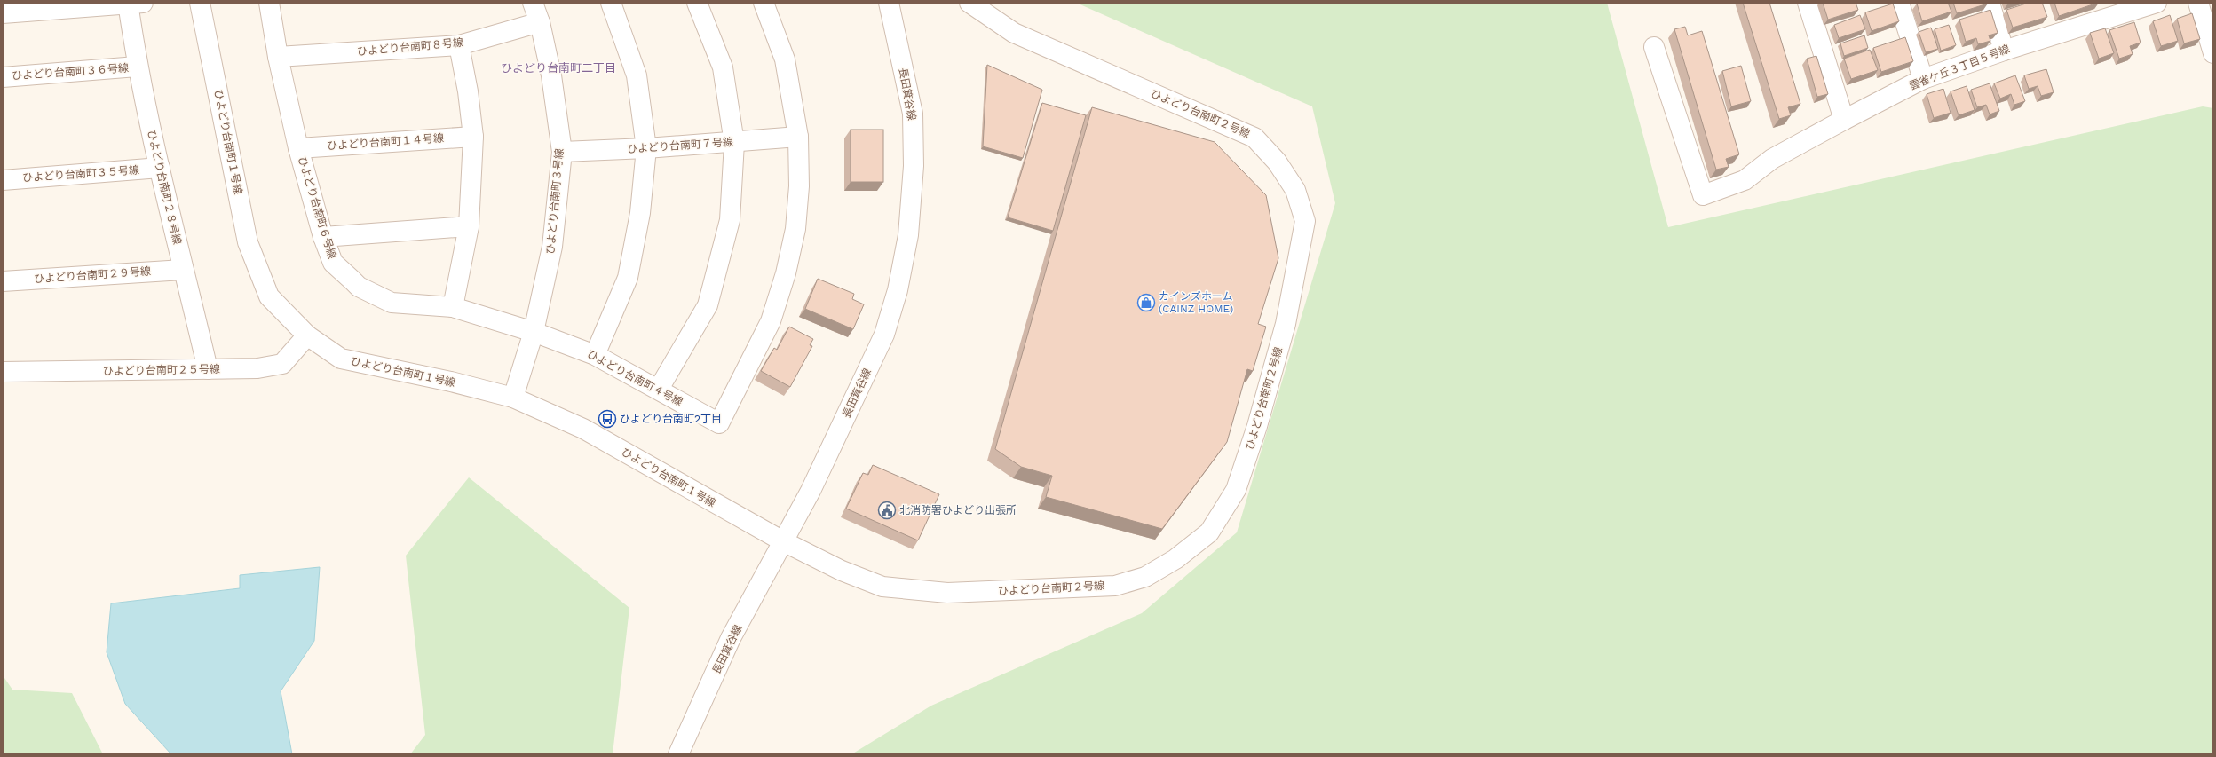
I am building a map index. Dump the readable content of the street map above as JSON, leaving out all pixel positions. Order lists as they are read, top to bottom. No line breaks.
{"streets":{"street":["ひよどり台南町８号線","雲雀ケ丘３丁目５号線","ひよどり台南町３６号線","長田箕谷線","ひよどり台南町２号線","ひよどり台南町１号線","ひよどり台南町１４号線","ひよどり台南町７号線","ひよどり台南町３５号線","ひよどり台南町２８号線","ひよどり台南町３号線","ひよどり台南町６号線","ひよどり台南町２９号線","ひよどり台南町２５号線","ひよどり台南町４号線"]},"crossings":[["ひよどり台南町８号線","ひよどり台南町３号線"],["ひよどり台南町８号線","ひよどり台南町６号線"],["ひよどり台南町３６号線","ひよどり台南町２８号線"],["長田箕谷線","ひよどり台南町２号線"],["長田箕谷線","ひよどり台南町１号線"],["ひよどり台南町２号線","ひよどり台南町１号線"],["ひよどり台南町１号線","ひよどり台南町３号線"],["ひよどり台南町１号線","ひよどり台南町２５号線"],["ひよどり台南町１４号線","ひよどり台南町６号線"],["ひよどり台南町７号線","ひよどり台南町３号線"],["ひよどり台南町７号線","ひよどり台南町４号線"],["ひよどり台南町３５号線","ひよどり台南町２８号線"],["ひよどり台南町２８号線","ひよどり台南町２９号線"],["ひよどり台南町２８号線","ひよどり台南町２５号線"],["ひよどり台南町３号線","ひよどり台南町６号線"],["ひよどり台南町３号線","ひよどり台南町４号線"],["ひよどり台南町６号線","ひよどり台南町４号線"]],"districts":["ひよどり台南町二丁目"],"places":{"shop":["カインズホーム (CAINZ HOME)"],"bus stop":["ひよどり台南町2丁目"],"public building":["北消防署ひよどり出張所"]}}
